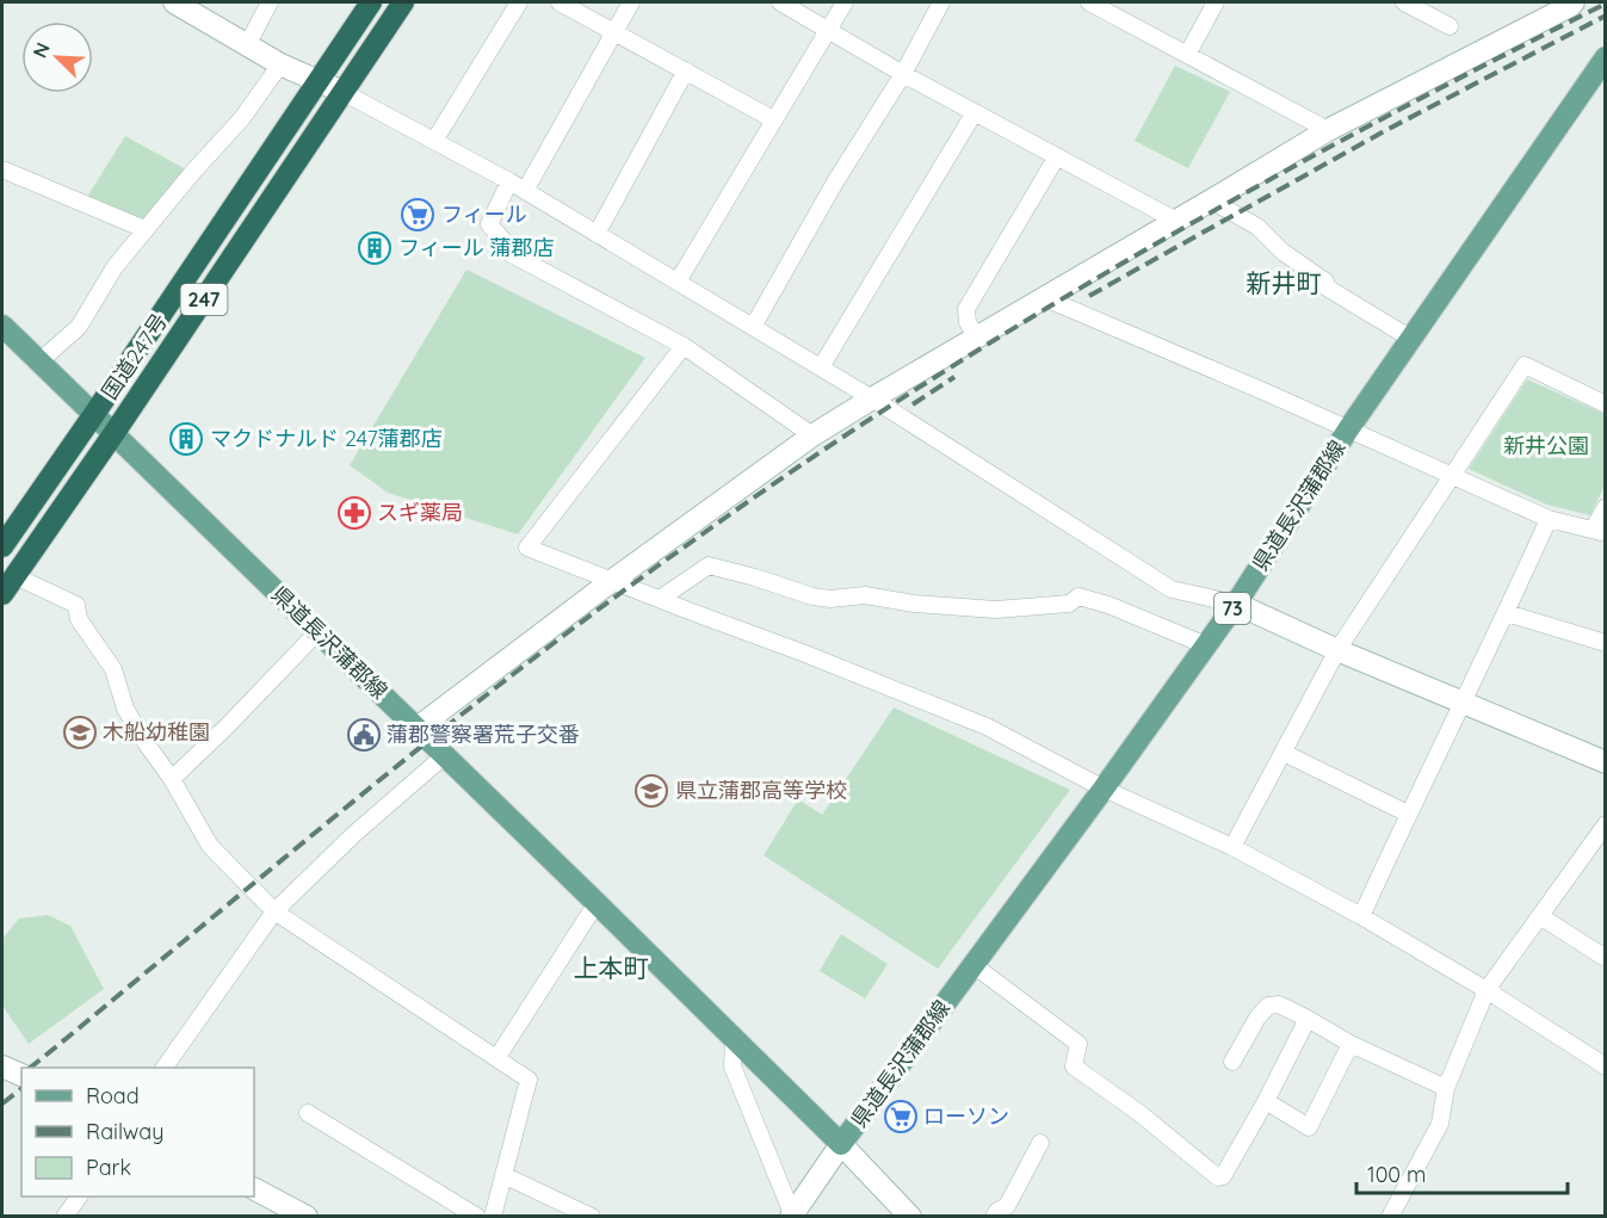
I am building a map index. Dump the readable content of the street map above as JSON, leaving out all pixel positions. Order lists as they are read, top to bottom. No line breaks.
{"streets":{"highway":["247","国道247号"],"main road":["県道長沢蒲郡線","73"]},"crossings":[["国道247号","県道長沢蒲郡線"]],"districts":["新井町","上本町"],"parks":["新井公園"],"places":{"supermarket":["フィール","ローソン"],"building":["フィール 蒲郡店","マクドナルド 247蒲郡店"],"pharmacy":["スギ薬局"],"school or university":["木船幼稚園","県立蒲郡高等学校"],"public building":["蒲郡警察署荒子交番"]},"legend":["Road","Railway","Park"],"scale_bar":"100 m","north":"top left"}
